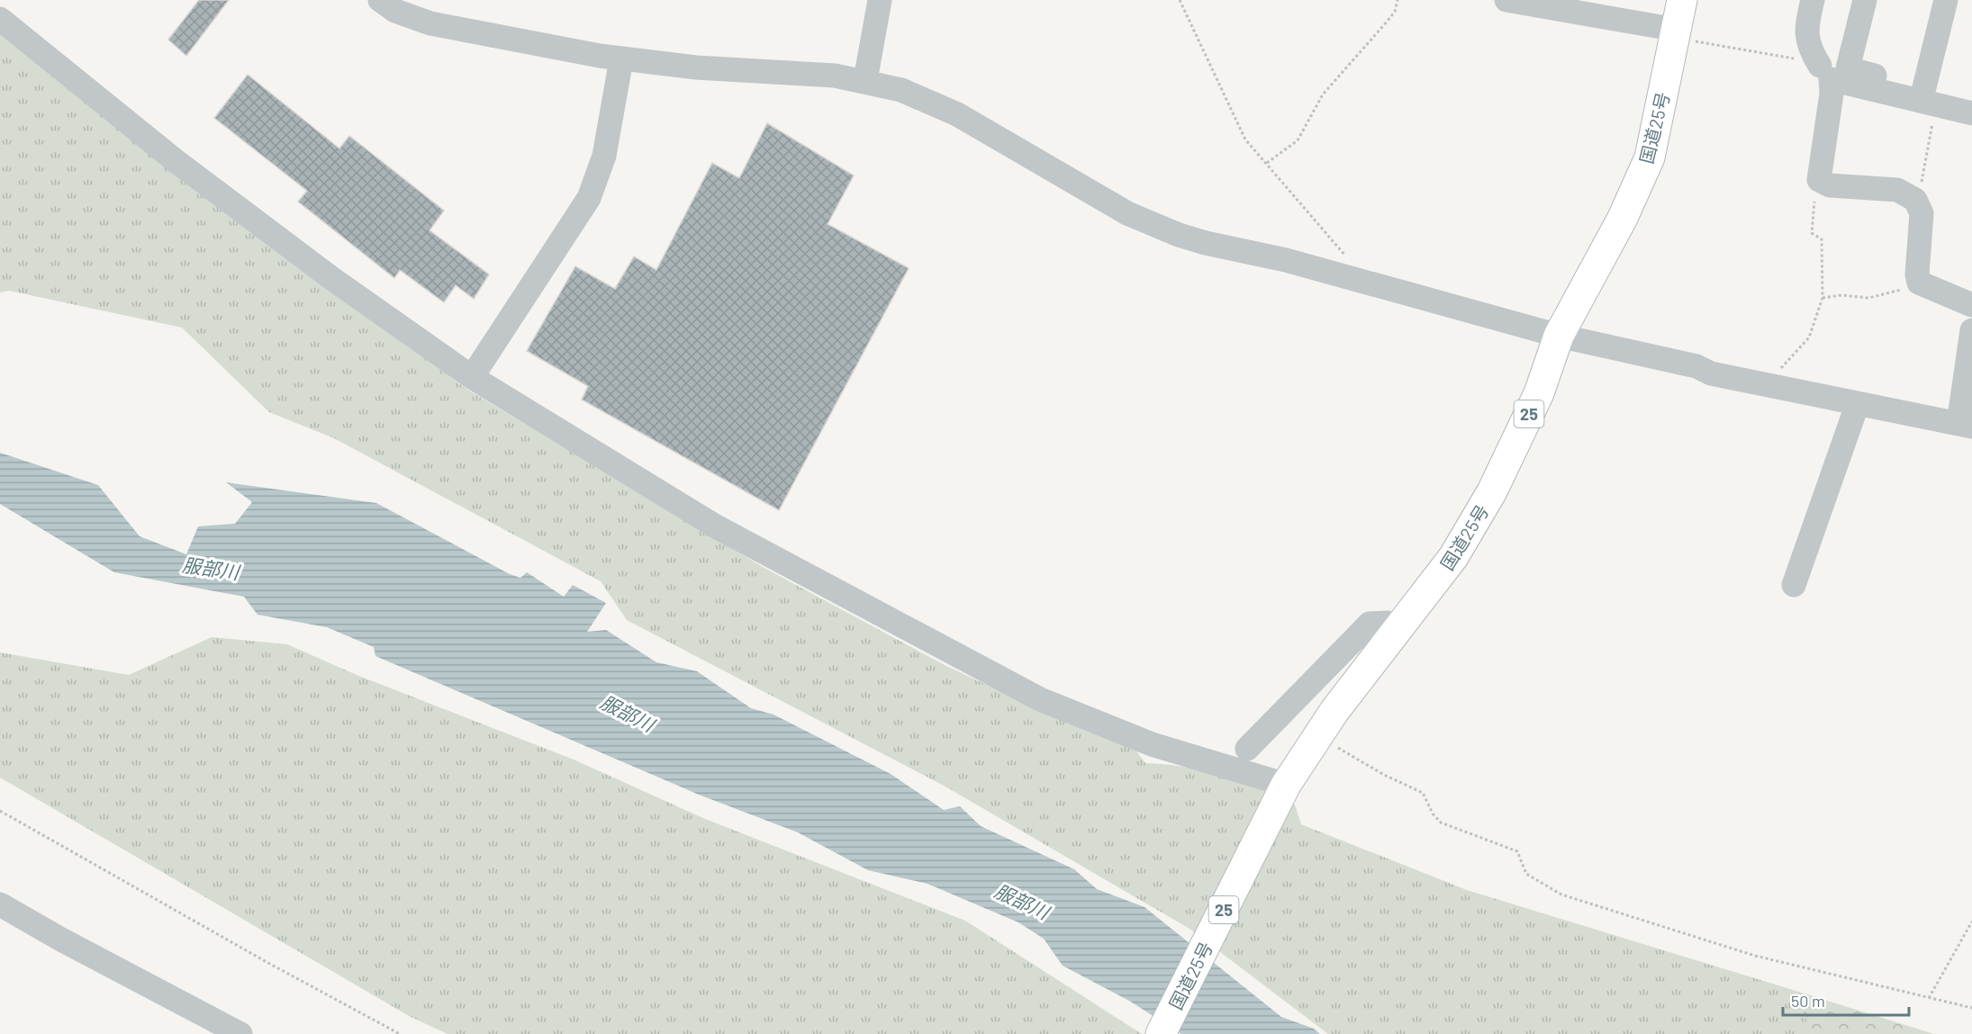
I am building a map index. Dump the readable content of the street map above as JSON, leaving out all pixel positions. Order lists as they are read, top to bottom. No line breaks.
{"streets":{"highway":["国道25号","25"]},"water":["服部川"],"scale_bar":"50 m"}
